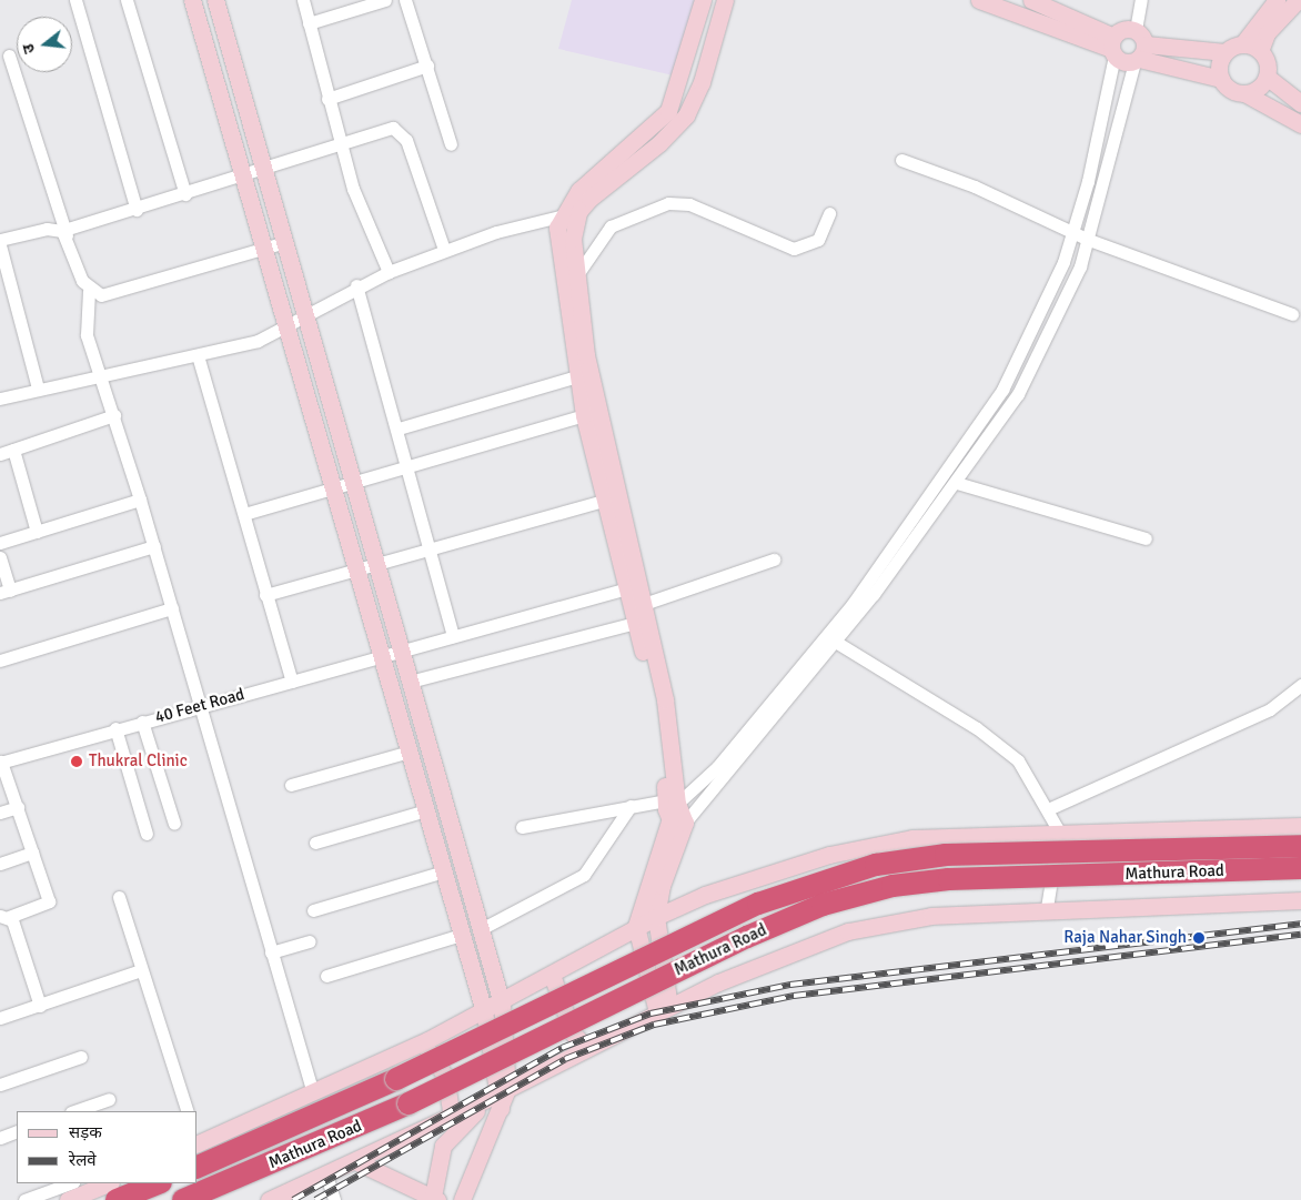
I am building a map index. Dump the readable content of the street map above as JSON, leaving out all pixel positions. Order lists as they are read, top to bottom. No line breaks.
{"streets":{"highway":["Mathura Road"],"street":["40 Feet Road"]},"places":["Thukral Clinic","Raja Nahar Singh"],"legend":["सड़क","रेलवे"],"north":"left"}
